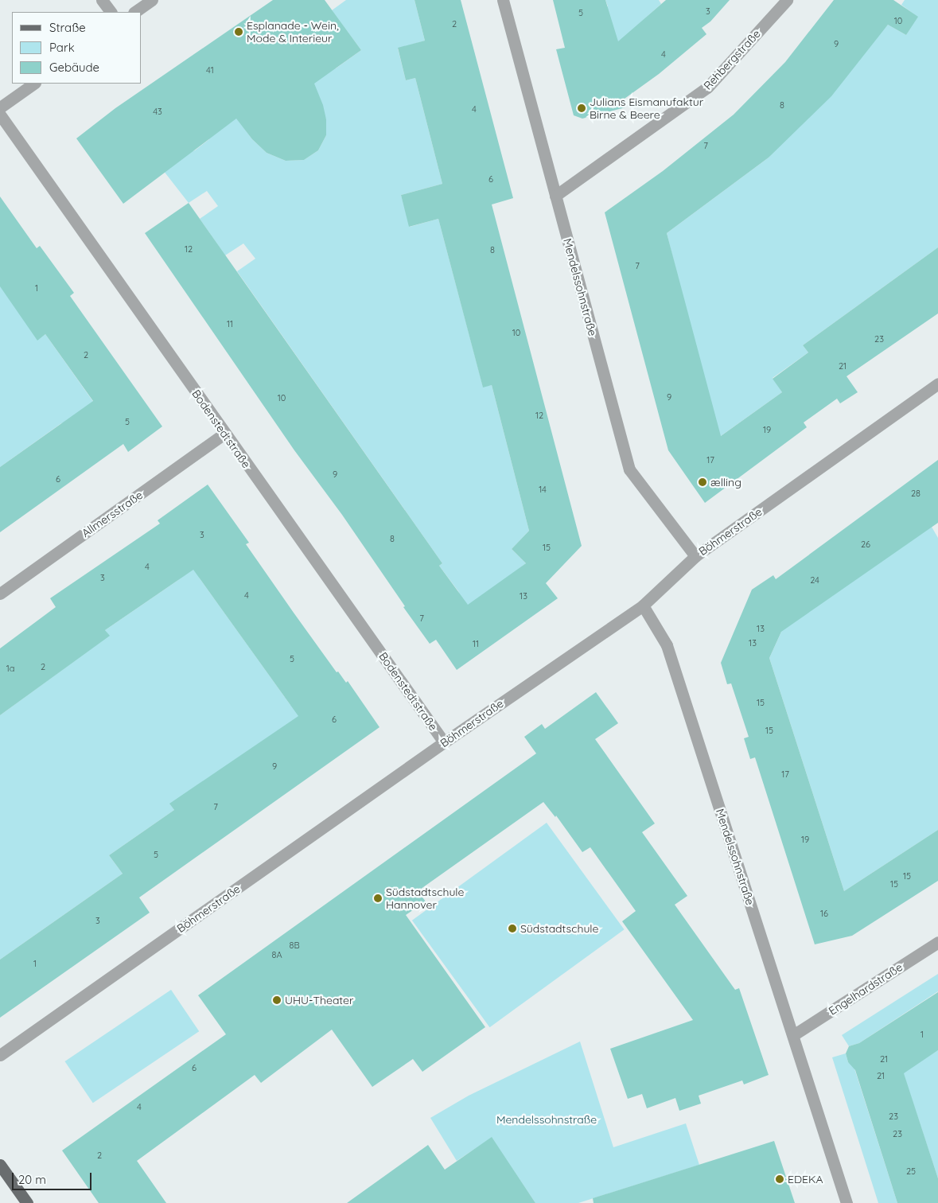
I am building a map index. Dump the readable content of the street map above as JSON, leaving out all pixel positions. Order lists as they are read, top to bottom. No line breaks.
{"streets":{"street":["Rehbergstraße","Mendelssohnstraße","Bodenstedtstraße","Allmersstraße","Böhmerstraße","Engelhardstraße"]},"crossings":[["Rehbergstraße","Mendelssohnstraße"],["Mendelssohnstraße","Böhmerstraße"],["Mendelssohnstraße","Engelhardstraße"],["Bodenstedtstraße","Allmersstraße"],["Bodenstedtstraße","Böhmerstraße"]],"parks":["Mendelssohnstraße"],"places":["Esplanade - Wein, Mode & Interieur","Julians Eismanufaktur Birne & Beere","ælling","Südstadtschule Hannover","Südstadtschule","UHU-Theater","EDEKA"],"house_numbers":["3","5","10","2","9","4","41","8","4","43","7","6","12","8","7","1","11","10","23","2","21","9","10","12","5","19","17","9","6","14","28","3","8","26","15","4","3","24","4","13","7","13","13","11","5","2","1a","15","6","15","9","17","7","19","5","15","15","16","3","8B","8A","1","1","21","6","21","4","23","23","2","25"],"legend":["Straße","Park","Gebäude"],"scale_bar":"20 m"}
